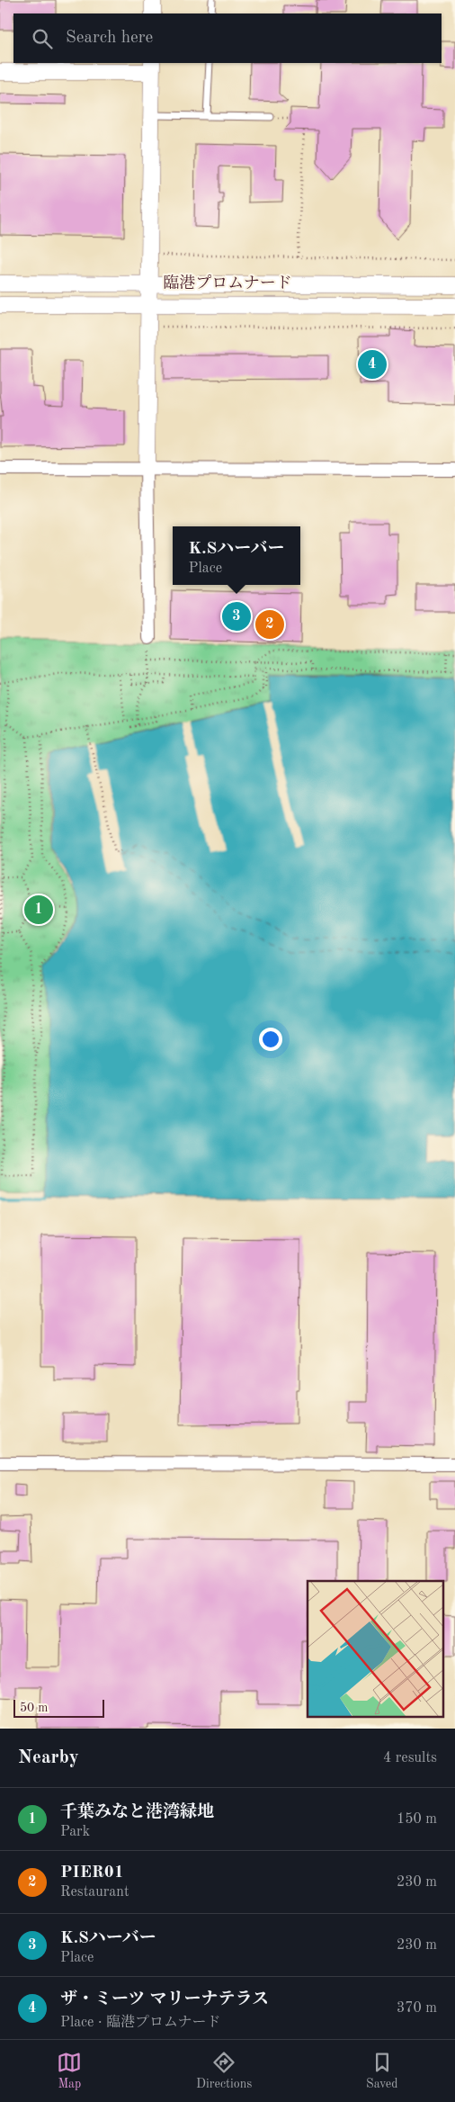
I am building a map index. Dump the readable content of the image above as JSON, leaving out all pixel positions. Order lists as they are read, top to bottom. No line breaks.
{"streets":{"street":["臨港プロムナード"]},"scale_bar":"50 m","page":{"search":"Search here","pins":["4","3","2","1"],"popup":["K.Sハーバー","Place"],"scale":"50 m","heading":["Nearby","4 results"],"list":[{"mark":"1","name":"千葉みなと港湾緑地","note":"Park","value":"150 m"},{"mark":"2","name":"PIER01","note":"Restaurant","value":"230 m"},{"mark":"3","name":"K.Sハーバー","note":"Place","value":"230 m"},{"mark":"4","name":"ザ・ミーツ マリーナテラス","note":"Place · 臨港プロムナード","value":"370 m"}],"nav":["Map","Directions","Saved"]}}
